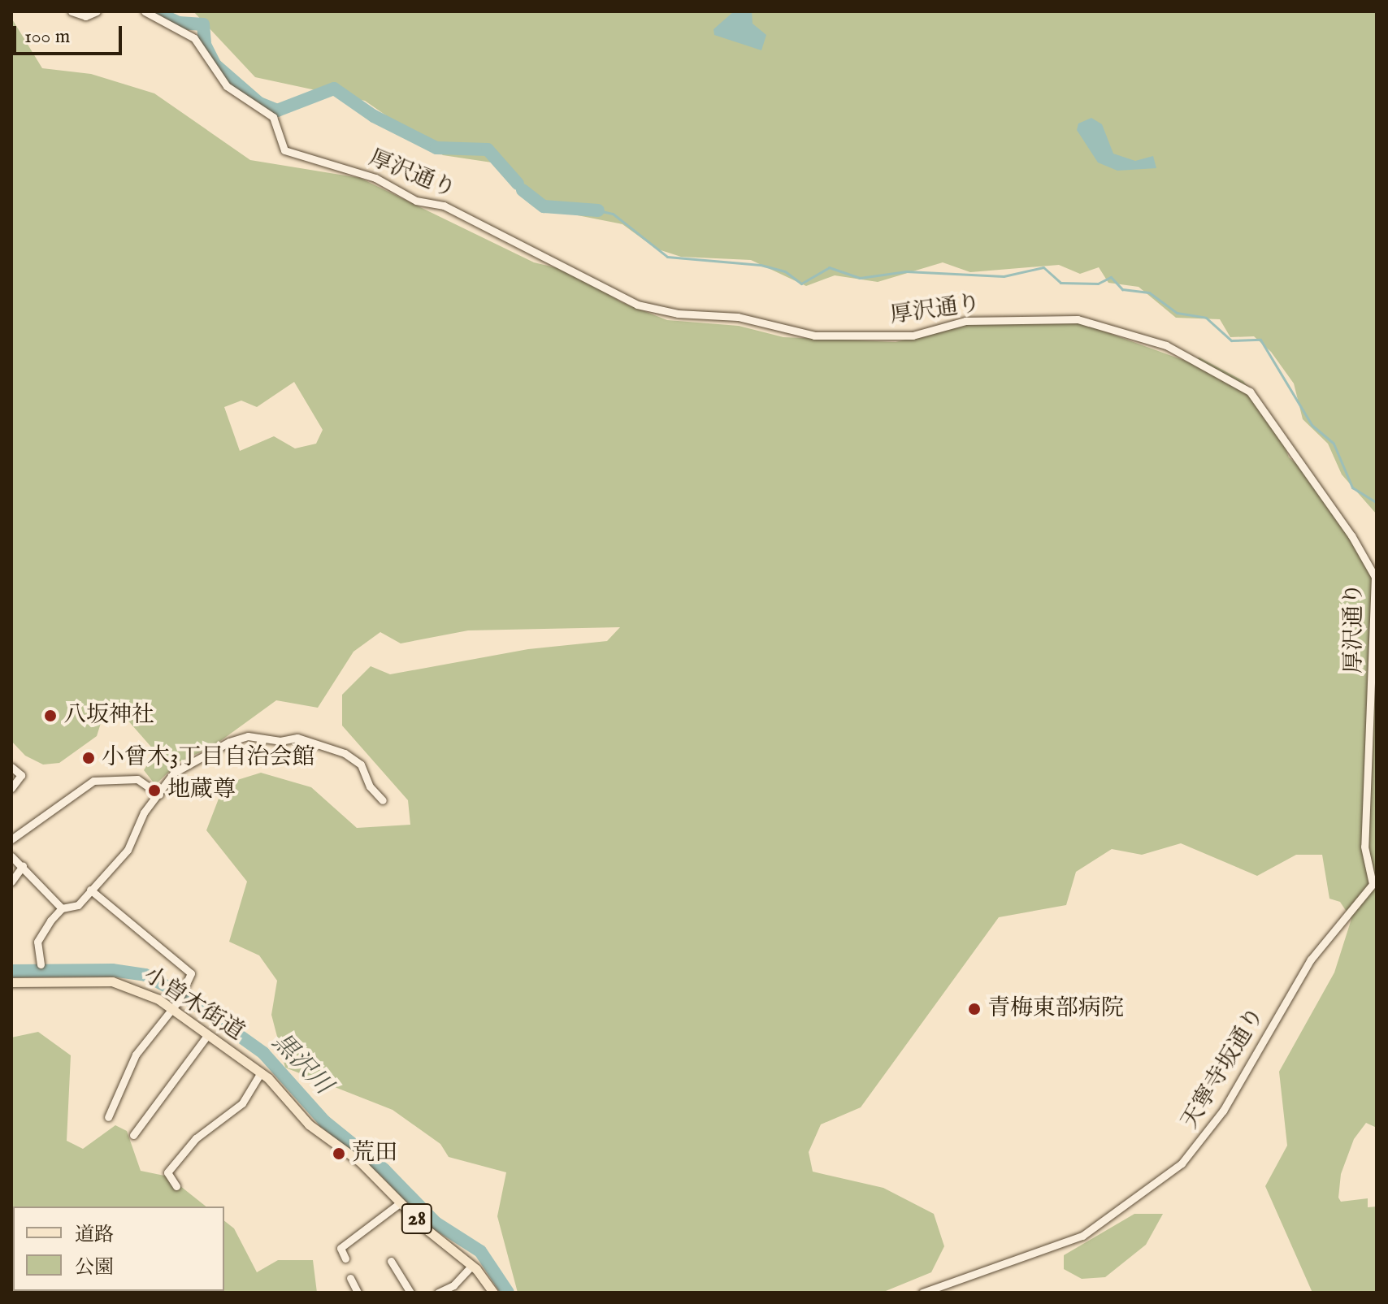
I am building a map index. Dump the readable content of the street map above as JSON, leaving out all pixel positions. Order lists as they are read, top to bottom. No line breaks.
{"streets":{"main road":["小曽木街道","28"],"street":["厚沢通り","天寧寺坂通り"]},"crossings":[["厚沢通り","天寧寺坂通り"]],"water":["黒沢川"],"places":["八坂神社","小曾木3丁目自治会館","地蔵尊","青梅東部病院","荒田"],"legend":["道路","公園"],"scale_bar":"100 m"}
